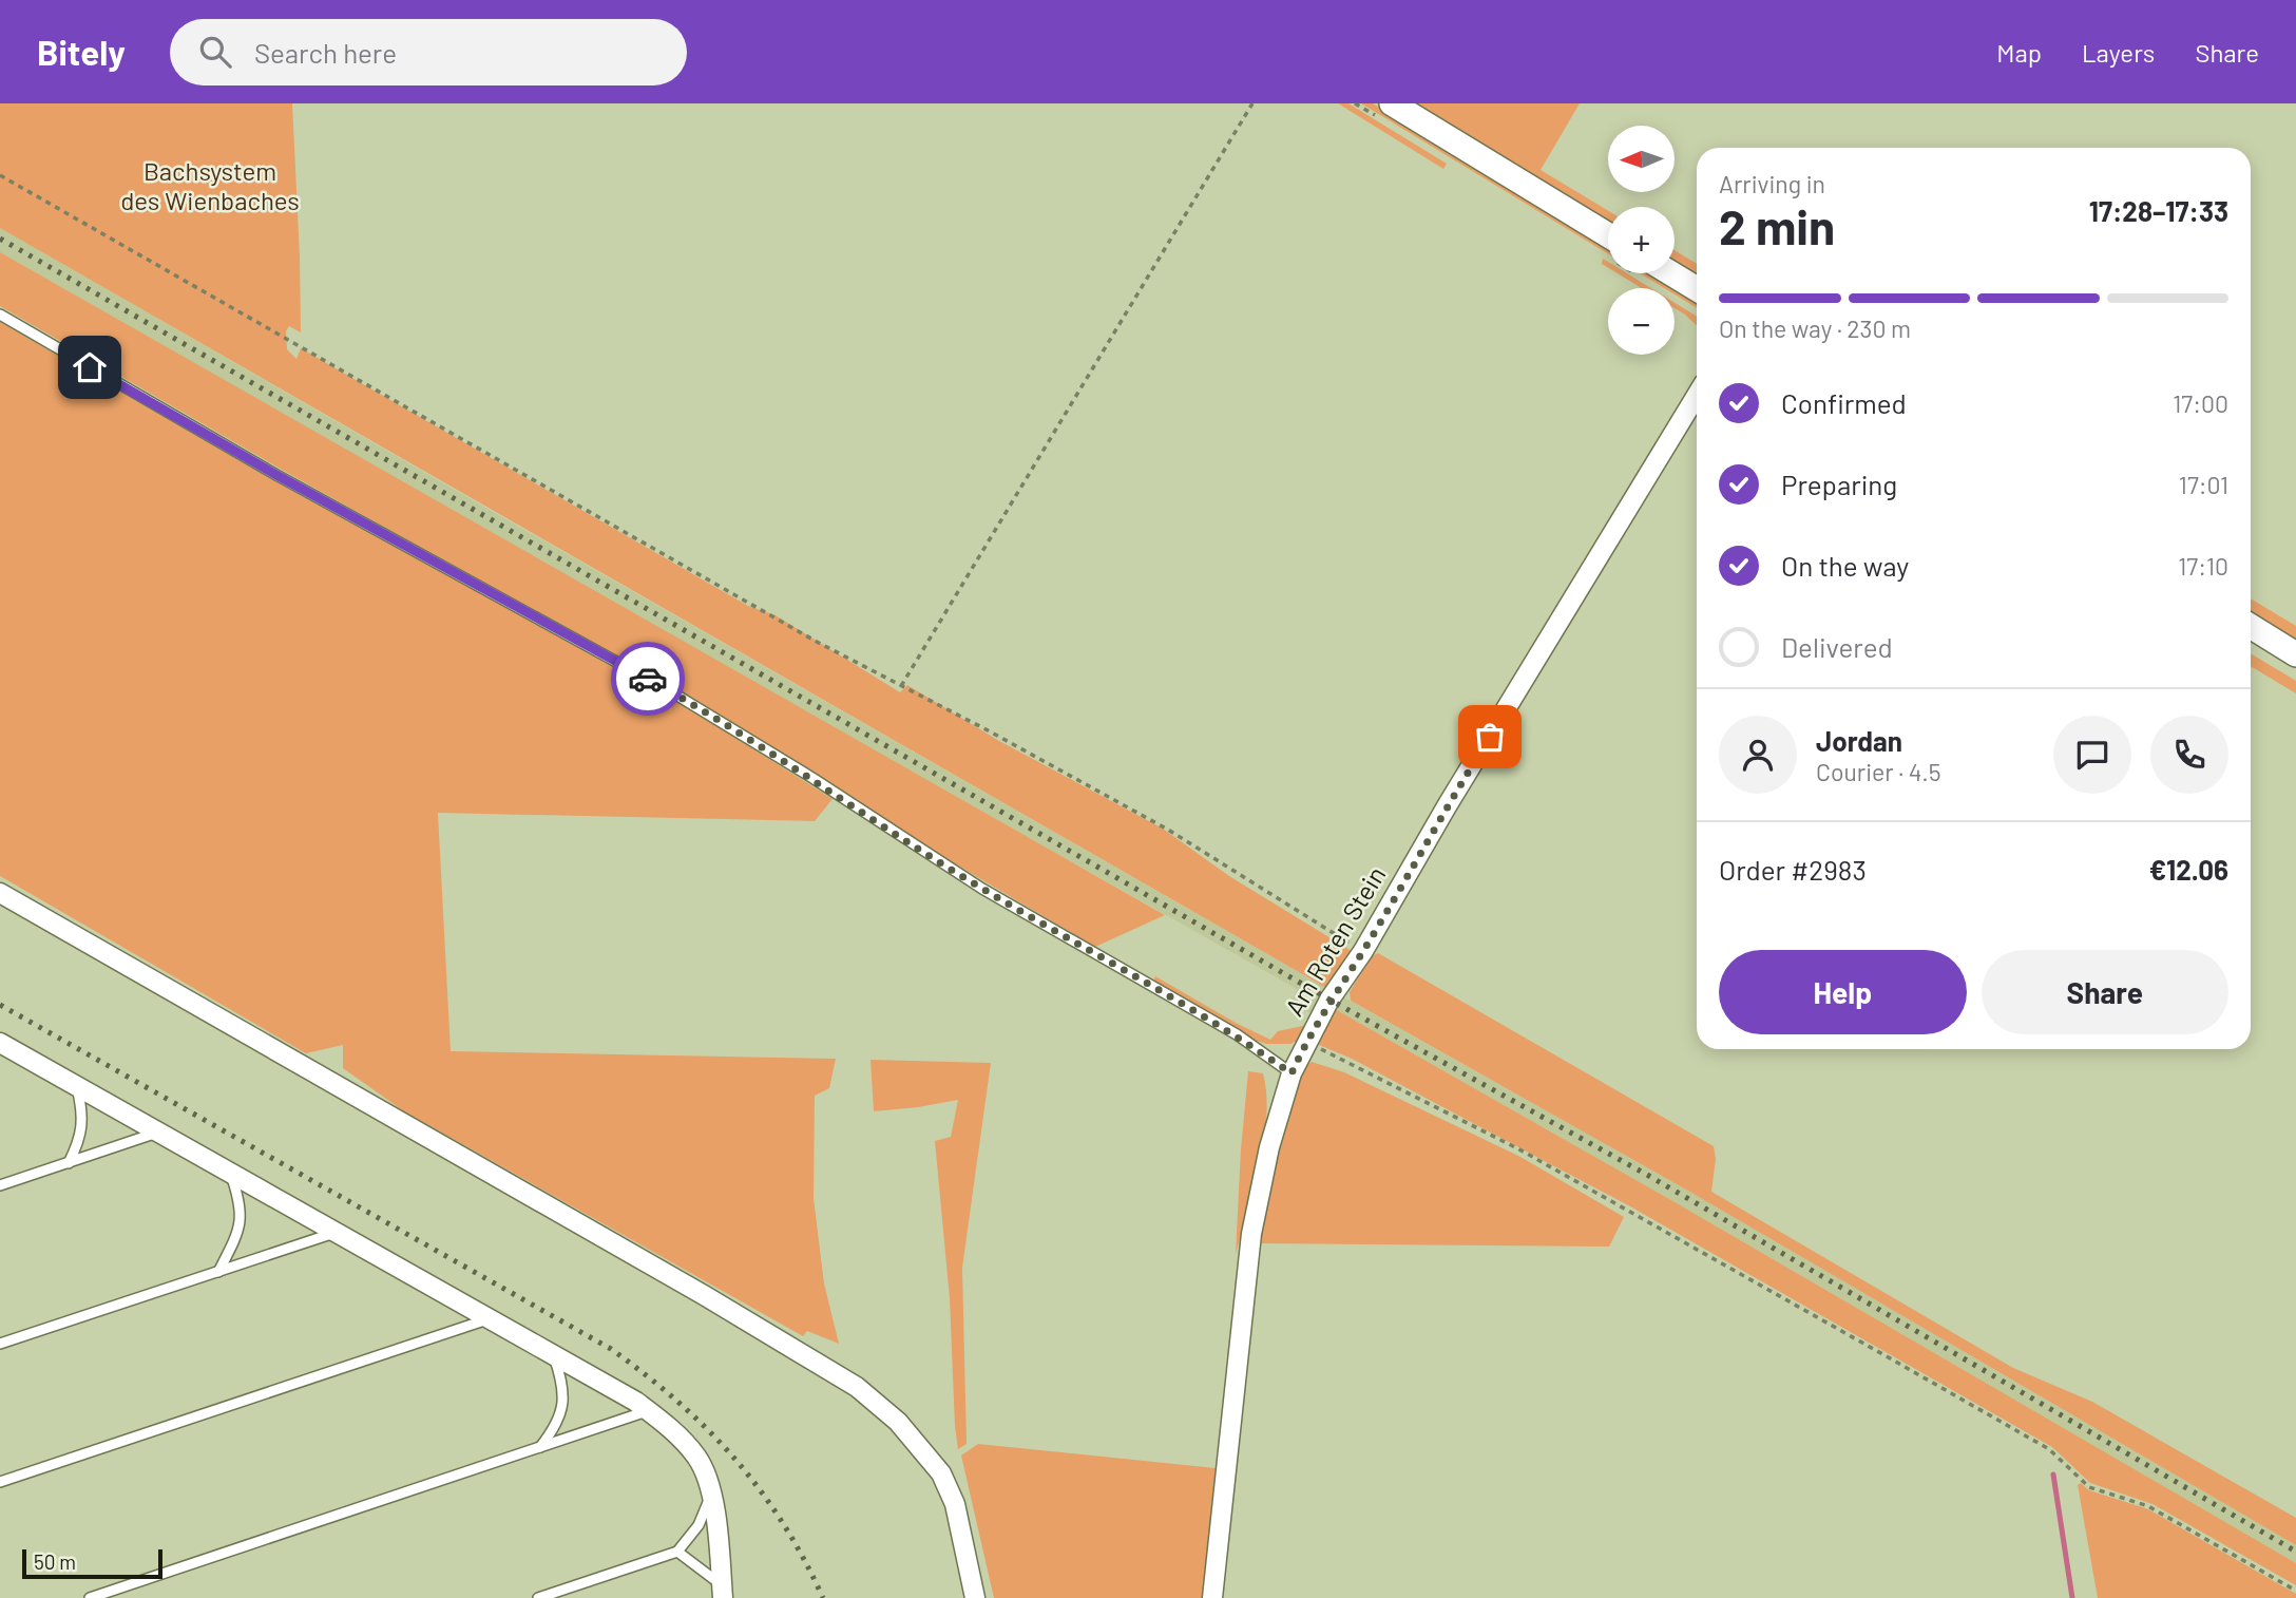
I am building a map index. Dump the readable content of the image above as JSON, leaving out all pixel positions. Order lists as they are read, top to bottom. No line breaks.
{"streets":{"street":["Am Roten Stein"]},"parks":["Bachsystem des Wienbaches"],"scale_bar":"50 m","north":"left","page":{"header":"Bitely","search":"Search here","nav":["Map","Layers","Share"],"map_buttons":["+","−"],"heading":["2 min","Arriving in","17:28–17:33"],"panel":["Jordan","Courier · 4.5","Order #2983","€12.06"],"bar":"On the way · 230 m","list":[["Confirmed","17:00"],["Preparing","17:01"],["On the way","17:10"],"Delivered"],"buttons":["Help","Share"],"scale":"50 m"}}
